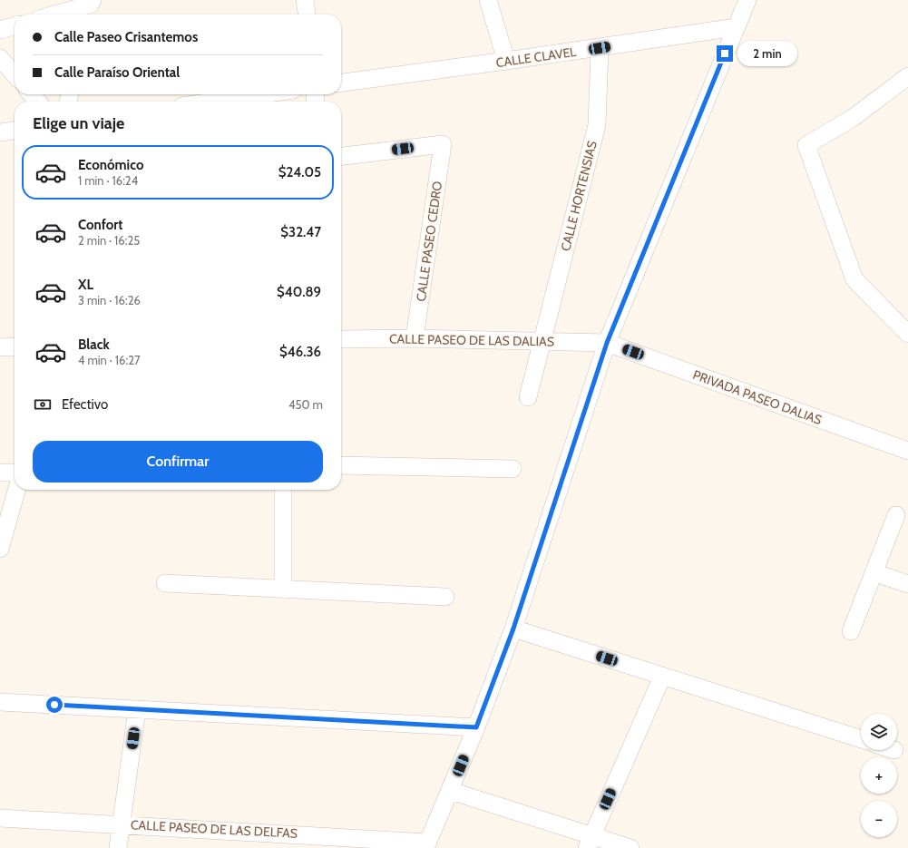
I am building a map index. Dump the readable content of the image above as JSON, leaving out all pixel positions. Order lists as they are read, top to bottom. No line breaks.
{"streets":{"street":["CALLE CLAVEL","CALLE HORTENSIAS","CALLE PASEO CEDRO","CALLE PASEO DE LAS DALIAS","PRIVADA PASEO DALIAS","CALLE PASEO DE LAS DELFAS"]},"crossings":[["CALLE CLAVEL","CALLE HORTENSIAS"],["CALLE HORTENSIAS","CALLE PASEO DE LAS DALIAS"],["CALLE PASEO CEDRO","CALLE PASEO DE LAS DALIAS"],["CALLE PASEO DE LAS DALIAS","PRIVADA PASEO DALIAS"]],"page":{"banner":["Calle Paseo Crisantemos","Calle Paraíso Oriental"],"bubble":"2 min","heading":"Elige un viaje","list":[{"name":"Económico","note":"1 min · 16:24","value":"$24.05"},{"name":"Confort","note":"2 min · 16:25","value":"$32.47"},{"name":"XL","note":"3 min · 16:26","value":"$40.89"},{"name":"Black","note":"4 min · 16:27","value":"$46.36"}],"pay":["Efectivo","450 m"],"buttons":"Confirmar","map_buttons":["+","−"]}}
